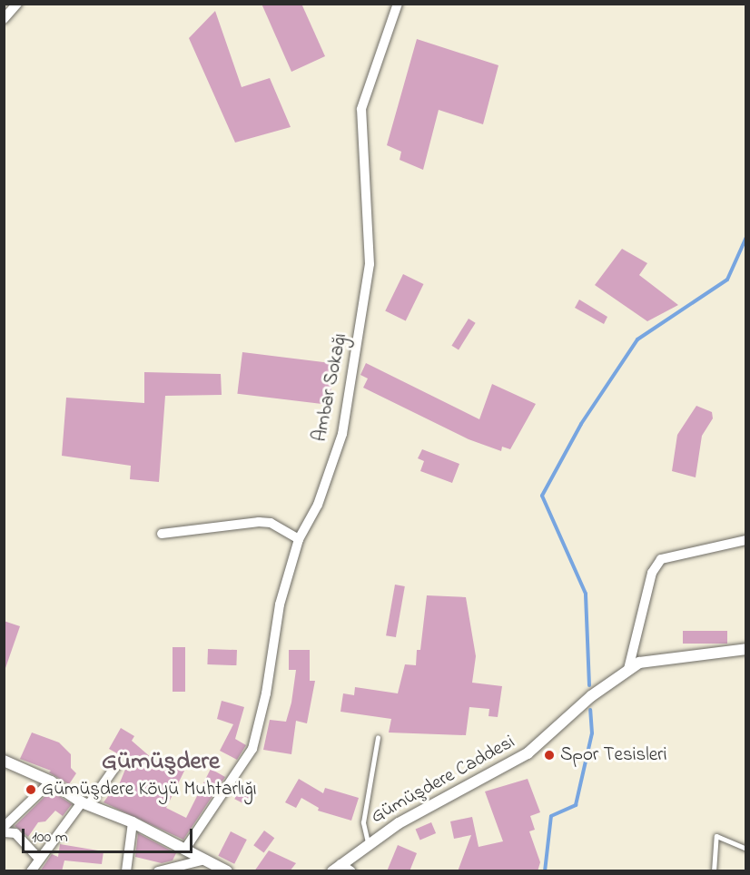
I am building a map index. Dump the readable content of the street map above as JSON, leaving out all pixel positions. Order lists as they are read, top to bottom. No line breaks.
{"streets":{"street":["Ambar Sokağı","Gümüşdere Caddesi"]},"districts":["Gümüşdere"],"places":["Spor Tesisleri","Gümüşdere Köyü Muhtarlığı"],"scale_bar":"100 m"}
